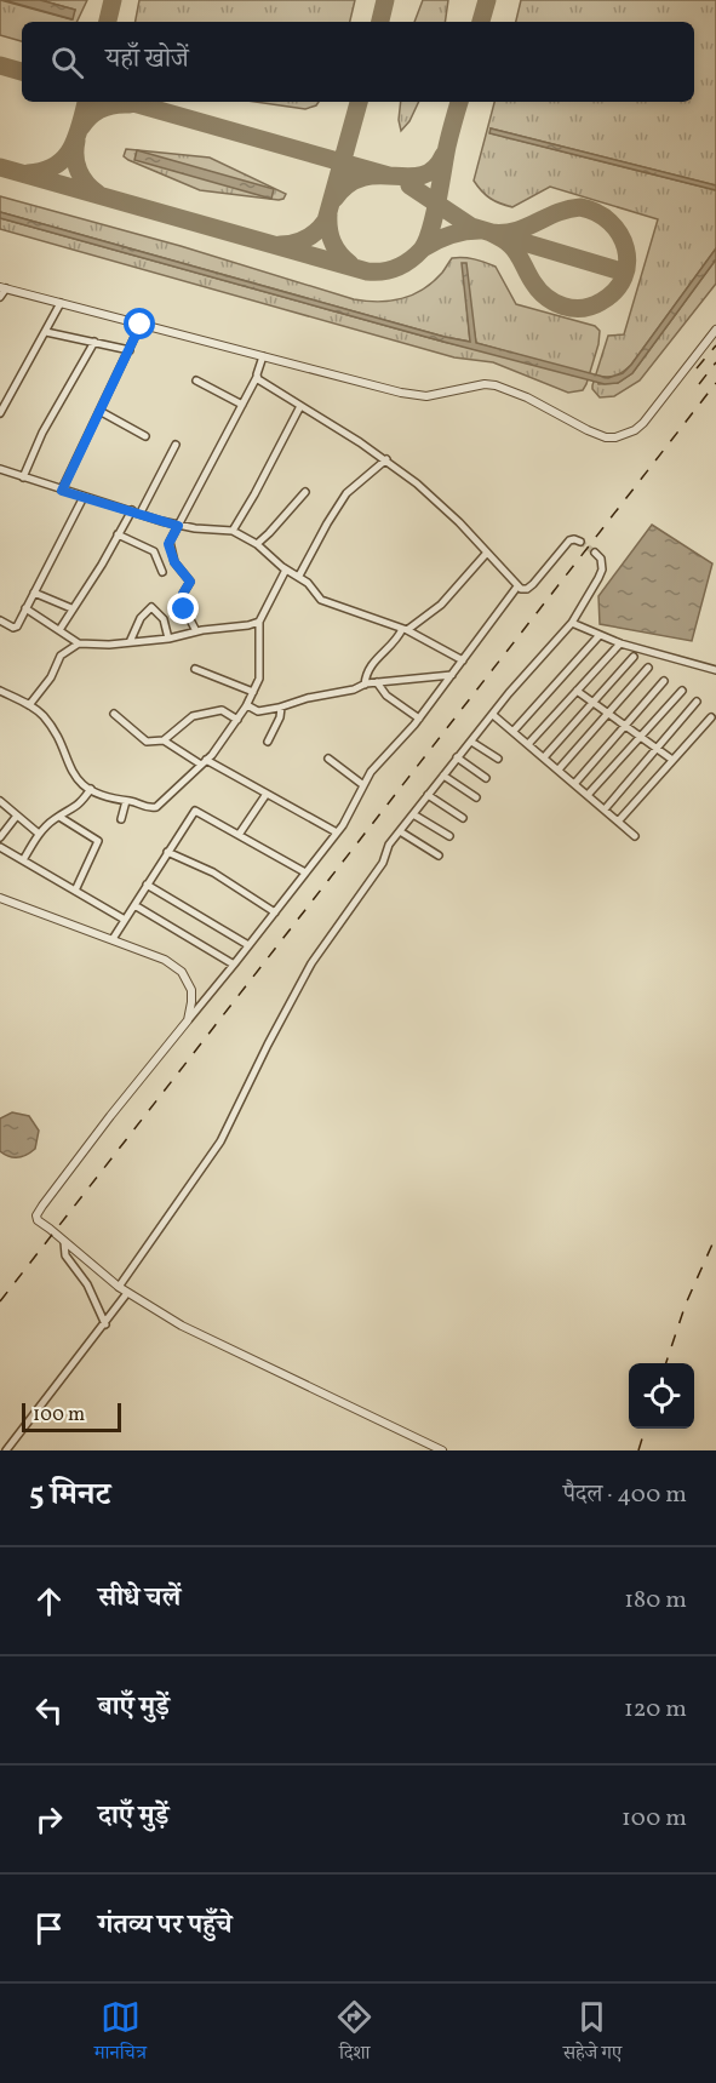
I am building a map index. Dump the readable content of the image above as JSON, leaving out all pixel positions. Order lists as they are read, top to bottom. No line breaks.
{"scale_bar":"100 m","page":{"search":"यहाँ खोजें","scale":"100 m","heading":["5 मिनट","पैदल · 400 m"],"list":[["सीधे चलें","180 m"],["बाएँ मुड़ें","120 m"],["दाएँ मुड़ें","100 m"],"गंतव्य पर पहुँचे"],"nav":["मानचित्र","दिशा","सहेजे गए"]}}
